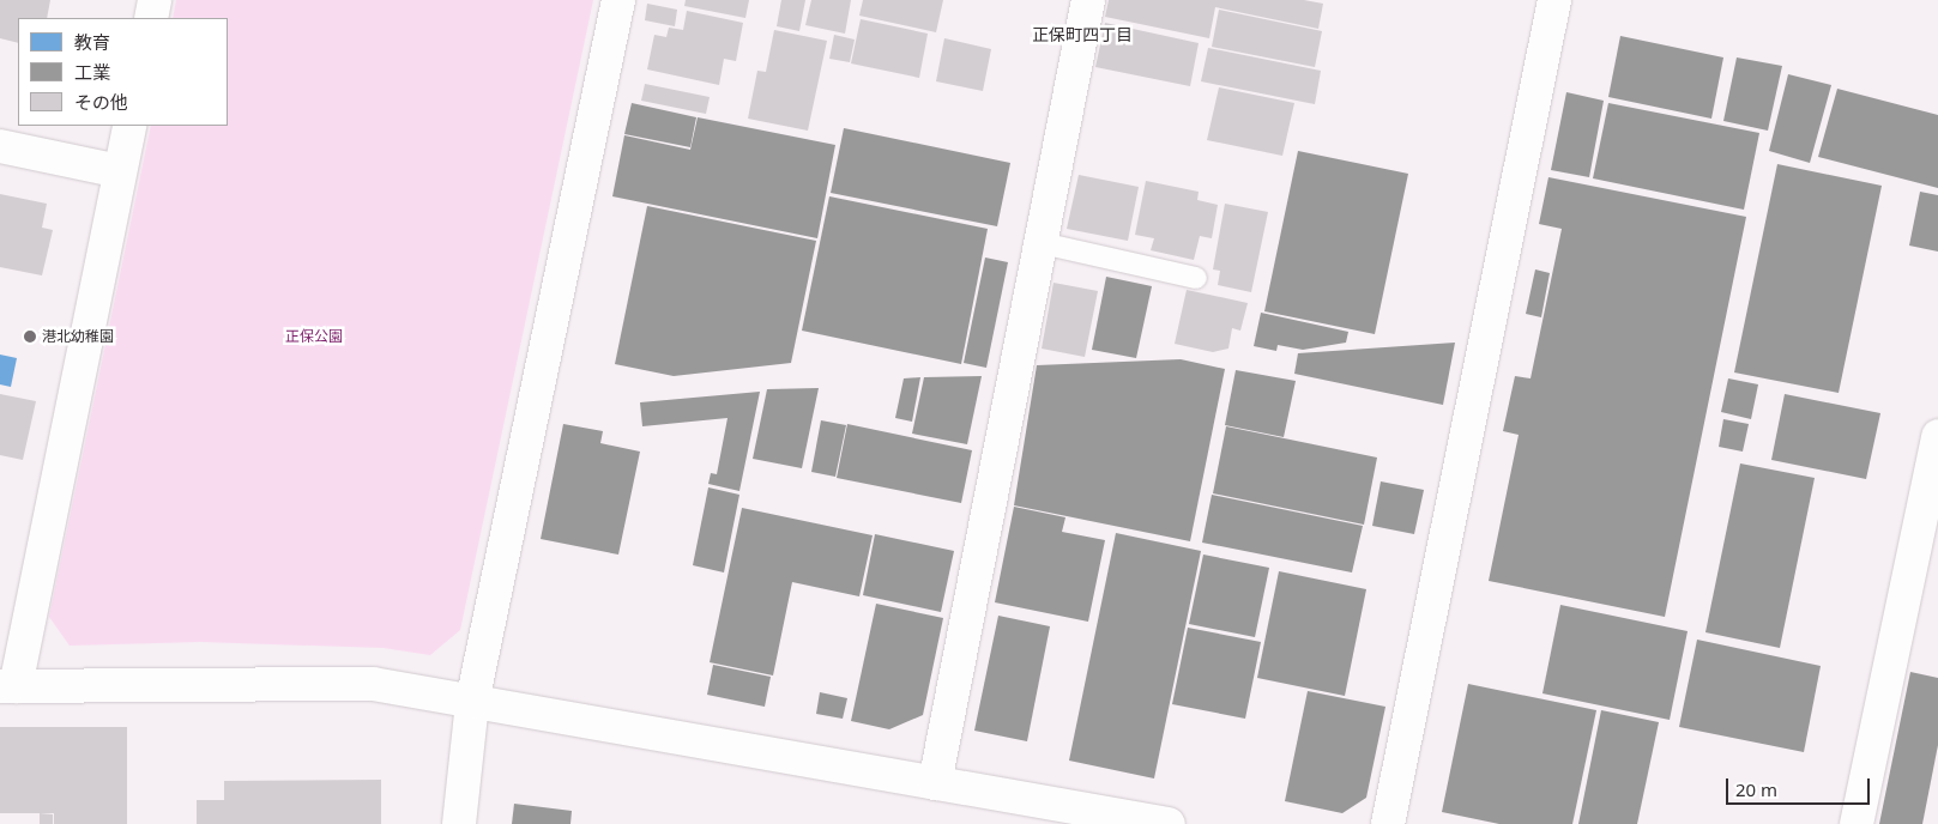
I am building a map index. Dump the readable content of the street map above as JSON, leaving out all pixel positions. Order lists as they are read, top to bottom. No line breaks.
{"districts":["正保町四丁目"],"parks":["正保公園"],"places":["港北幼稚園"],"legend":["教育","工業","その他"],"scale_bar":"20 m"}
